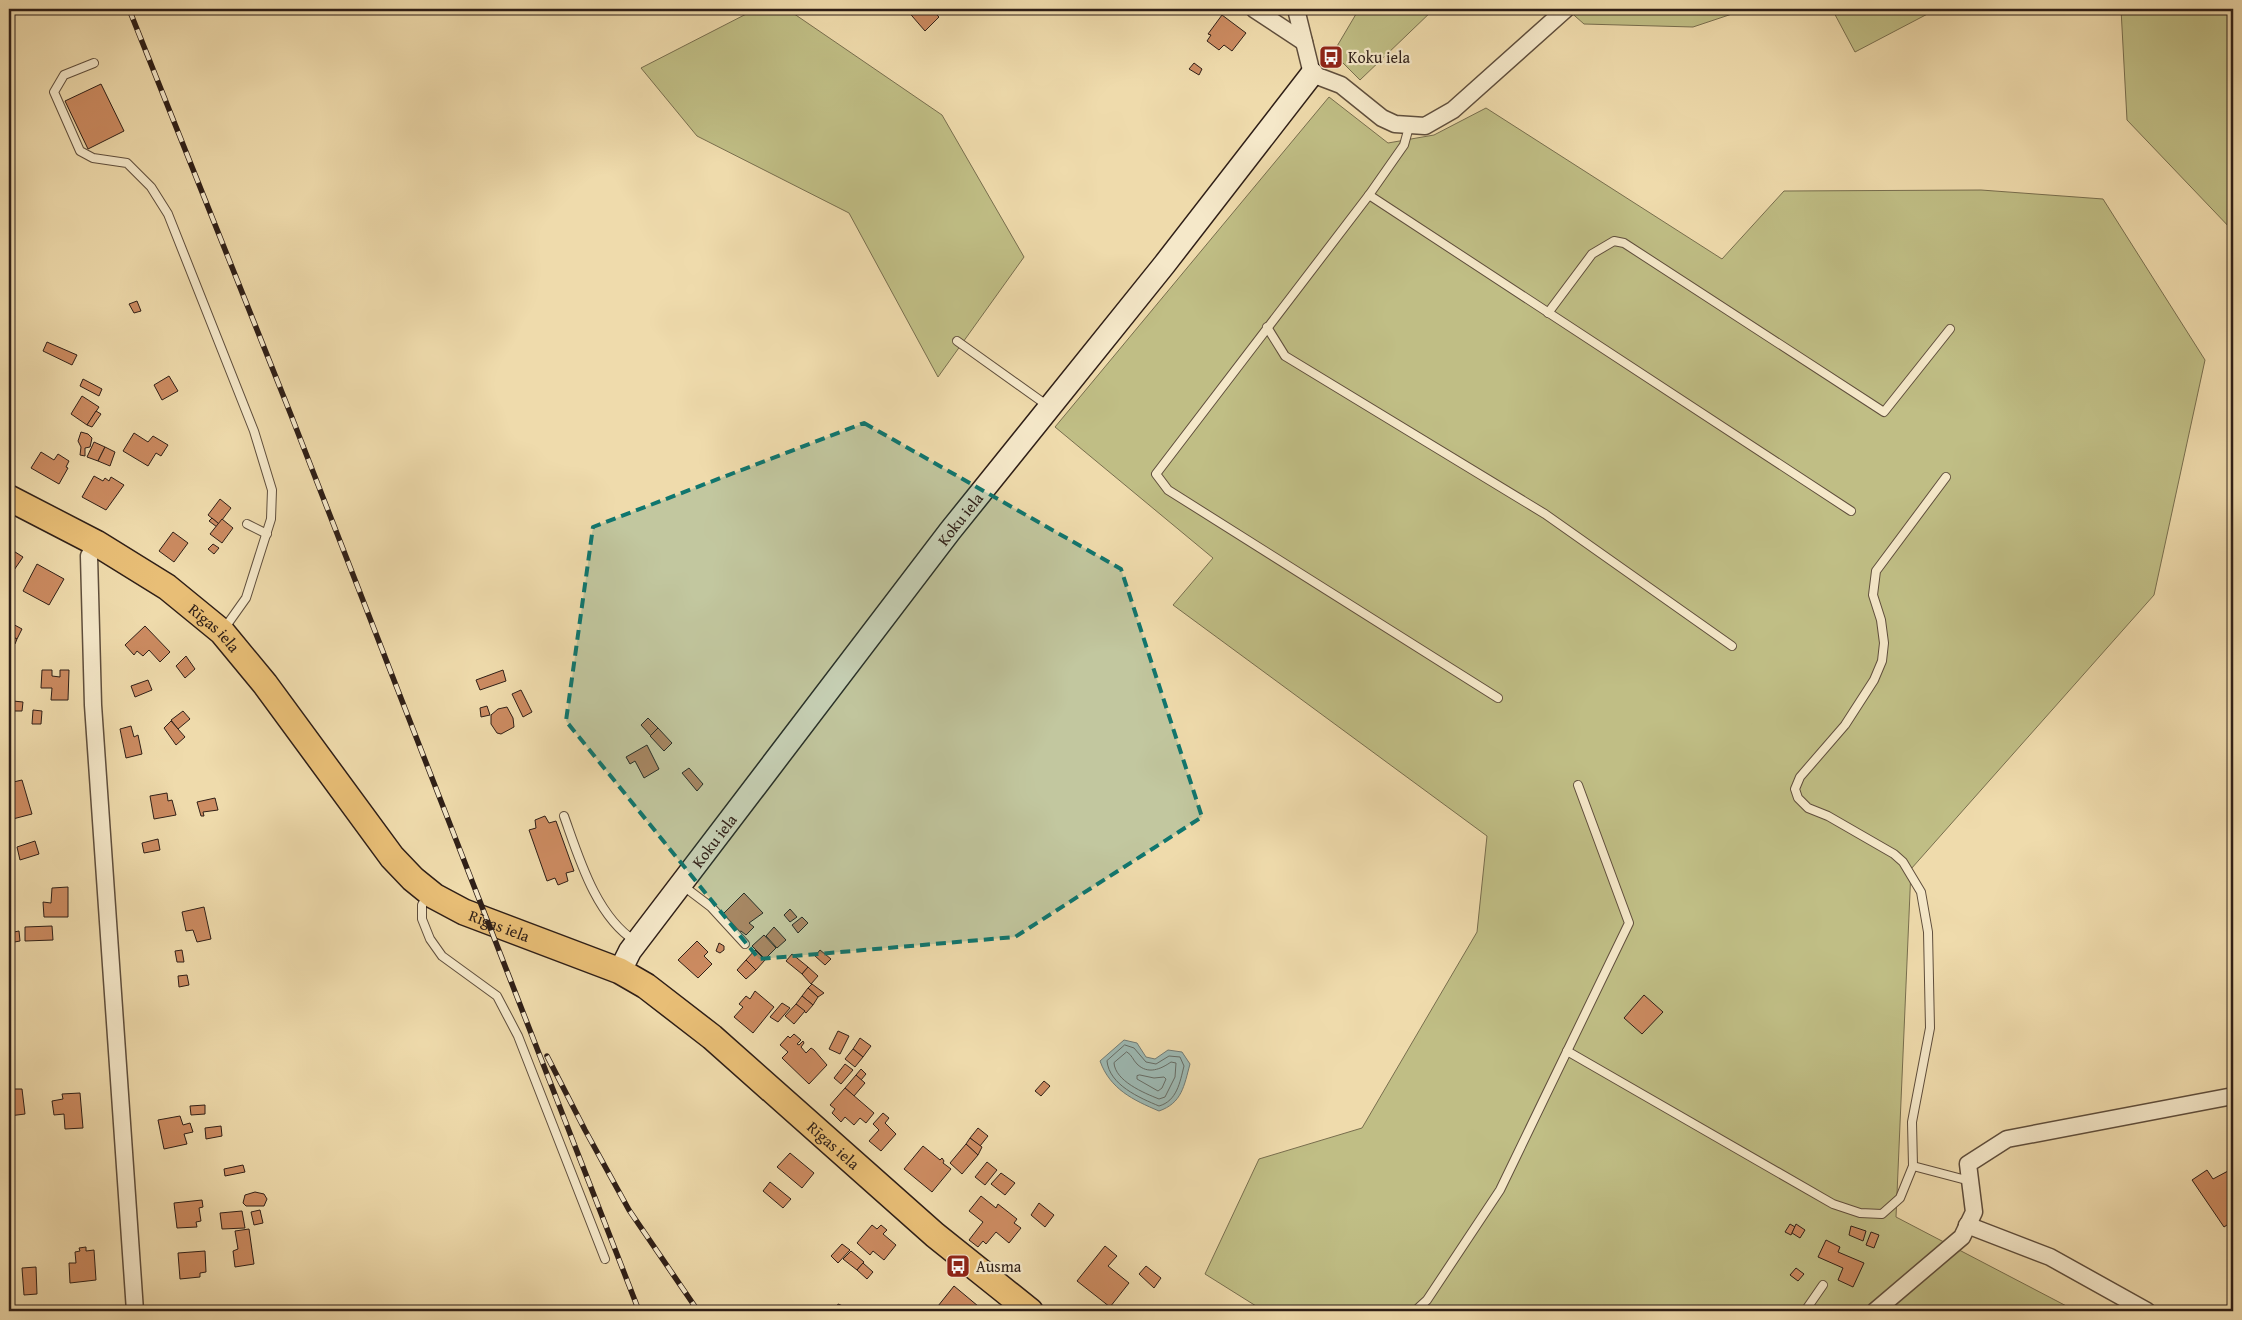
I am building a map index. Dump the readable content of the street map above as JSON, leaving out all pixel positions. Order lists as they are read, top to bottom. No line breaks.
{"streets":{"main road":["Rīgas iela"],"street":["Koku iela"]},"crossings":[["Koku iela","Rīgas iela"]],"places":{"bus stop":["Koku iela","Ausma"]}}
